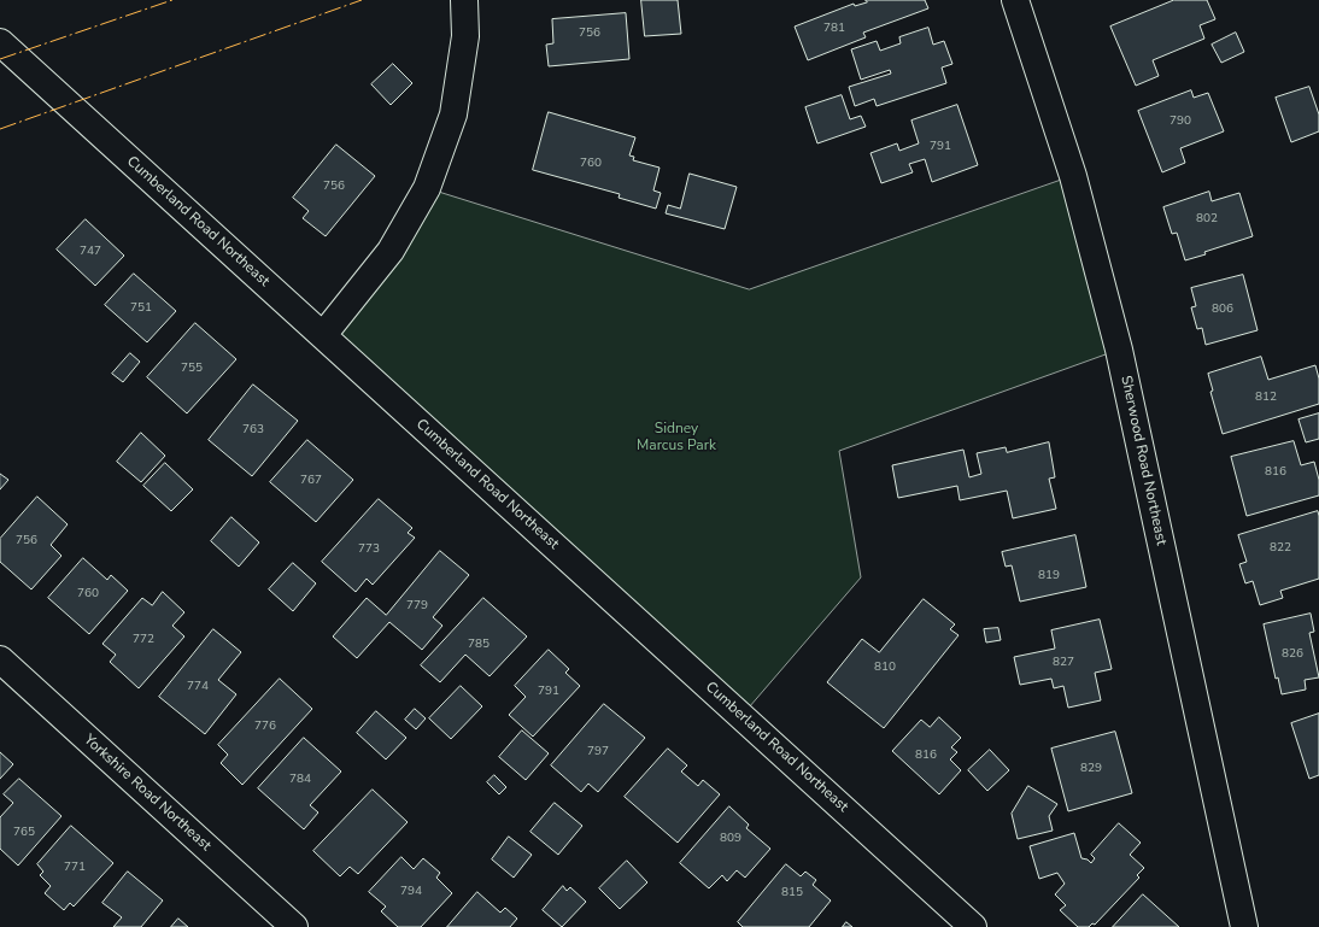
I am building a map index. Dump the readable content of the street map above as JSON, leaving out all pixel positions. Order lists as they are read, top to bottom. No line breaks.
{"streets":{"street":["Cumberland Road Northeast","Sherwood Road Northeast","Yorkshire Road Northeast"]},"parks":["Sidney Marcus Park"],"house_numbers":["781","756","790","791","760","756","802","747","751","806","755","812","763","816","767","756","822","773","819","760","779","772","785","826","827","810","774","791","776","797","816","829","784","765","809","771","794","815"]}
